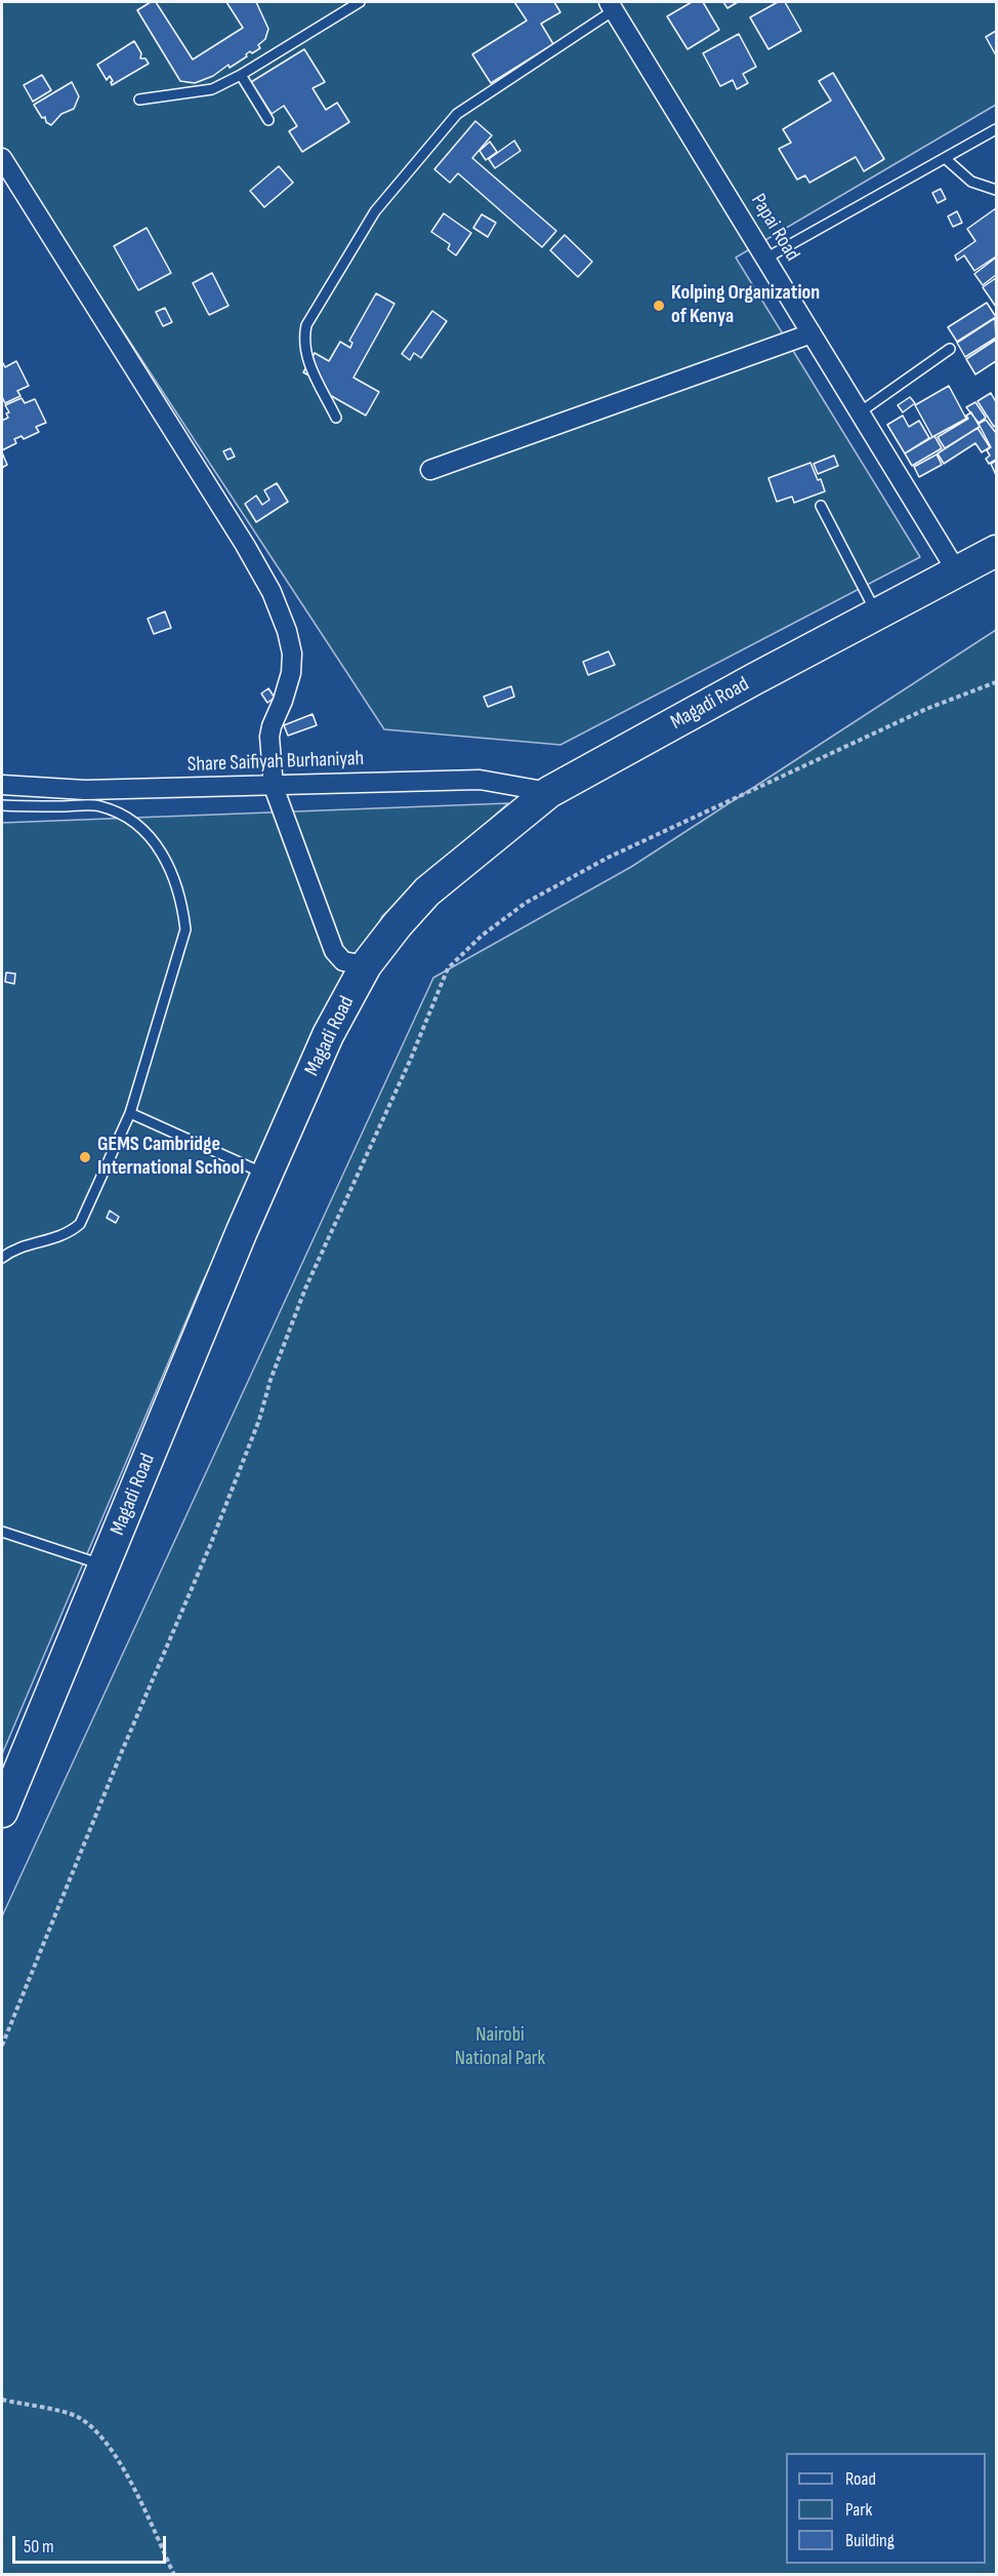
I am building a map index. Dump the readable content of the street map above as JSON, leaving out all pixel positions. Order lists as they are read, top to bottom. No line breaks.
{"streets":{"highway":["Magadi Road"],"street":["Papai Road","Share Saifiyah Burhaniyah"]},"crossings":[["Papai Road","Magadi Road"],["Magadi Road","Share Saifiyah Burhaniyah"]],"parks":["Nairobi National Park"],"places":["Kolping Organization of Kenya","GEMS Cambridge International School"],"legend":["Road","Park","Building"],"scale_bar":"50 m"}
